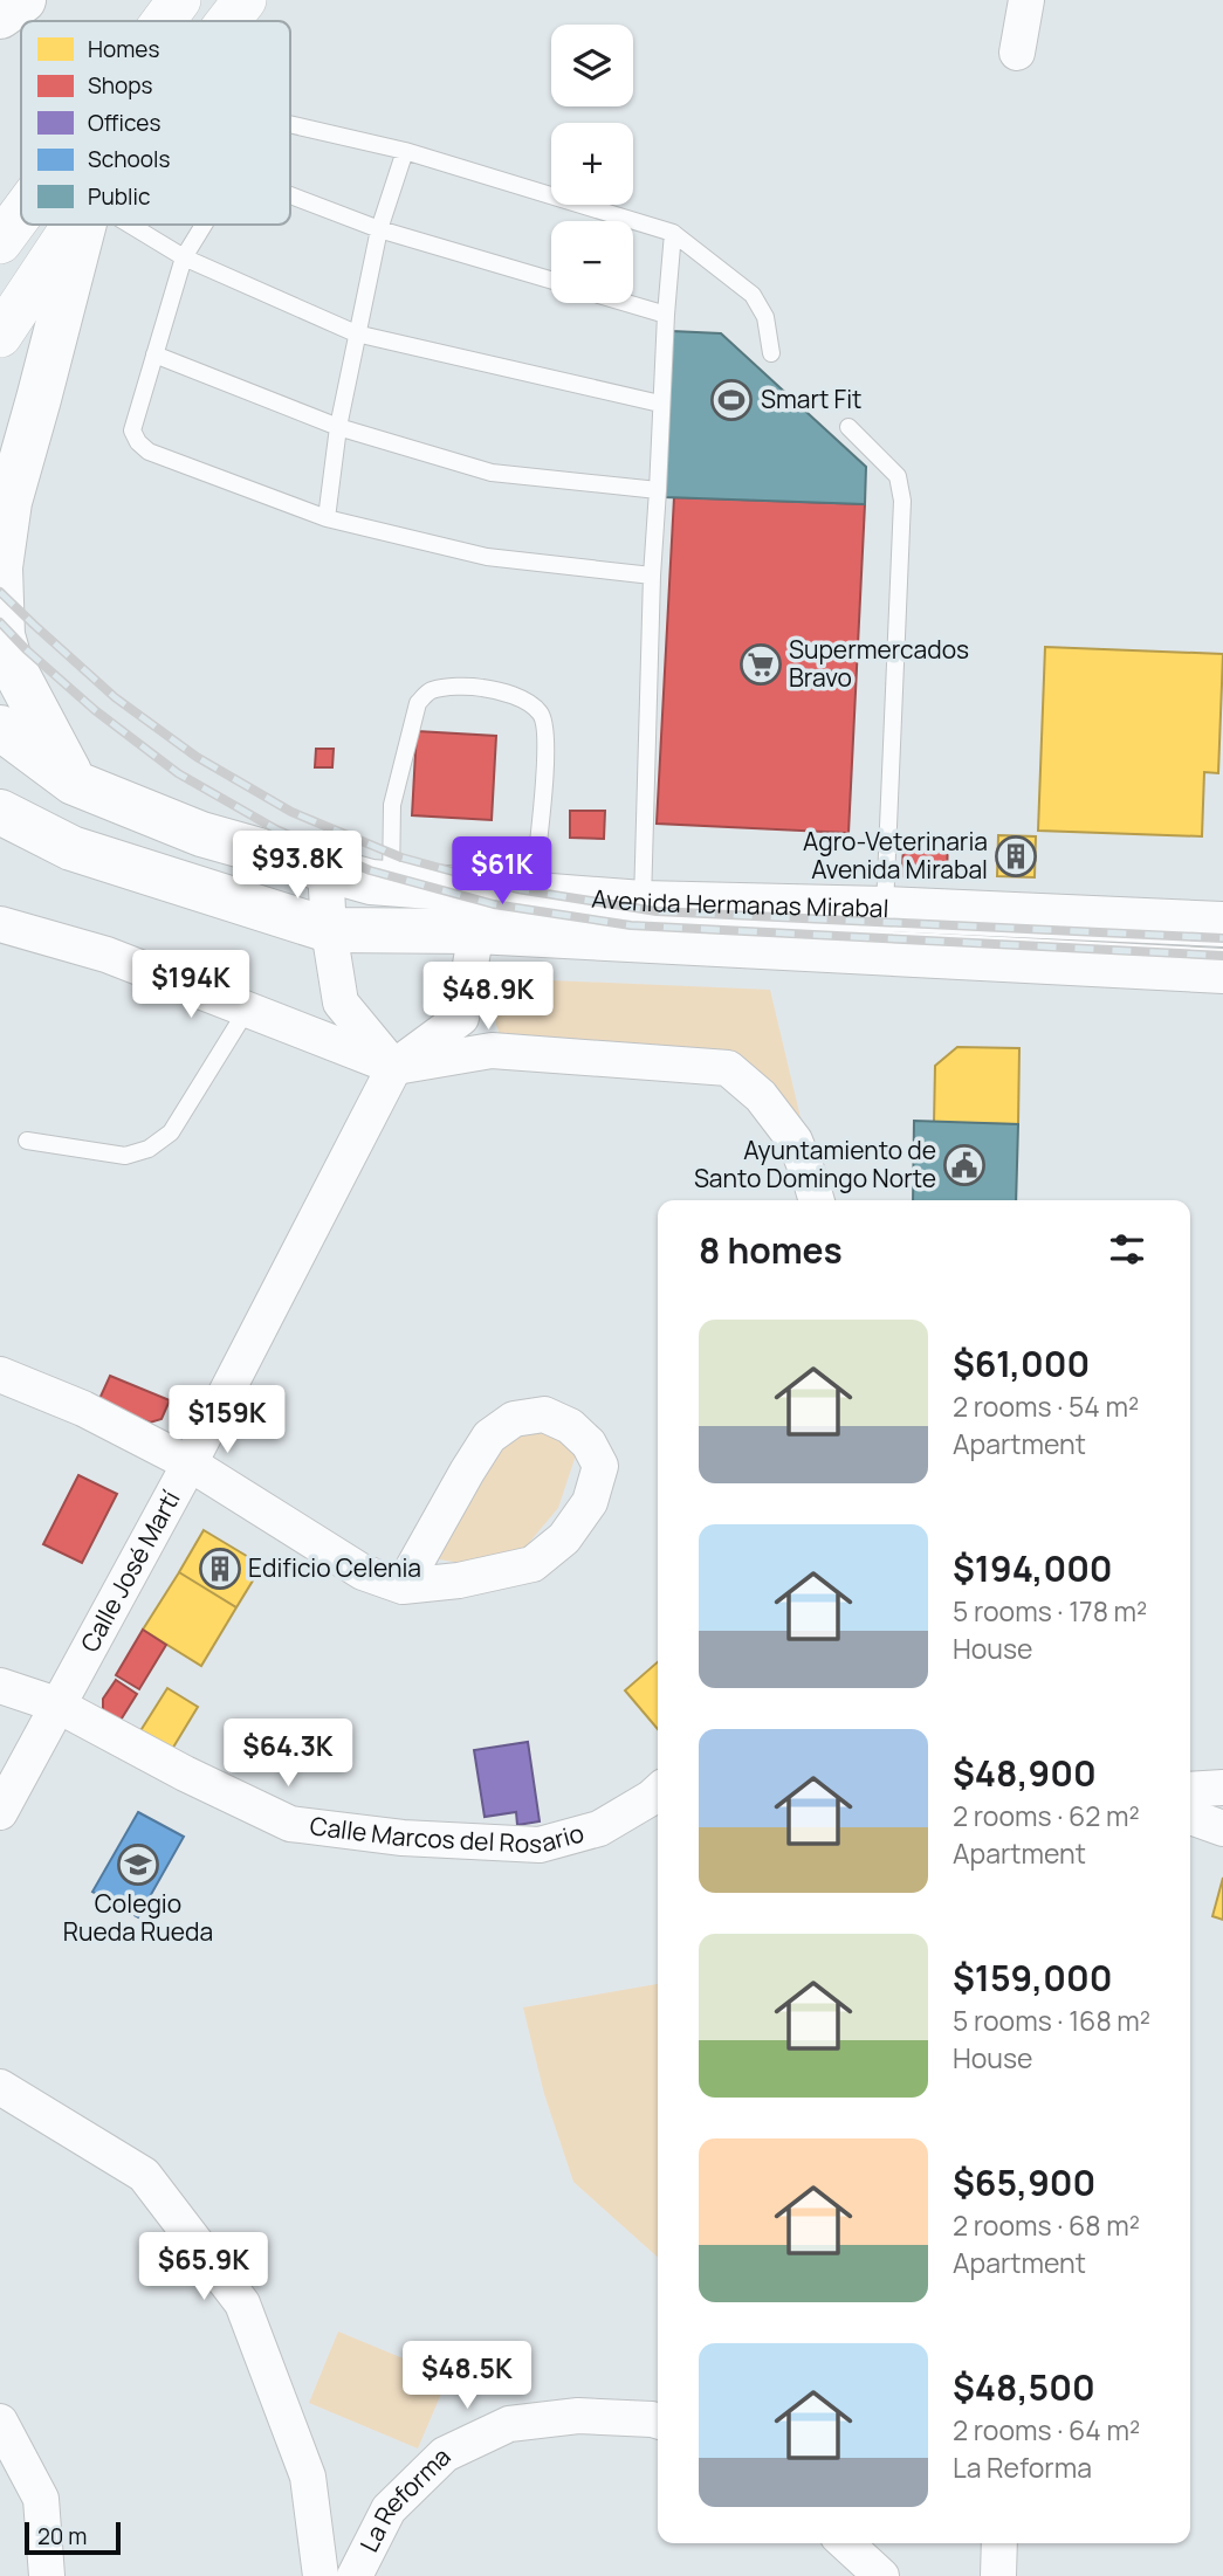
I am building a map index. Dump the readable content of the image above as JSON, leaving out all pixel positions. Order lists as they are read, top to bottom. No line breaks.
{"streets":{"main road":["Avenida Hermanas Mirabal"],"street":["Calle José Martí","Calle Marcos del Rosario","La Reforma"]},"crossings":[["Calle José Martí","Calle Marcos del Rosario"]],"places":{"sports":["Smart Fit"],"supermarket":["Supermercados Bravo"],"building":["Agro-Veterinaria Avenida Mirabal","Edificio Celenia"],"public building":["Ayuntamiento de Santo Domingo Norte"],"school or university":["Colegio Rueda Rueda"]},"legend":["Homes","Shops","Offices","Schools","Public"],"scale_bar":"20 m","page":{"map_buttons":["+","−"],"price":["$93.8K","$61K","$194K","$48.9K","$159K","$64.3K","$65.9K","$48.5K"],"heading":"8 homes","list":[{"name":"$61,000","note":"2 rooms · 54 m² · Apartment"},{"name":"$194,000","note":"5 rooms · 178 m² · House"},{"name":"$48,900","note":"2 rooms · 62 m² · Apartment"},{"name":"$159,000","note":"5 rooms · 168 m² · House"},{"name":"$65,900","note":"2 rooms · 68 m² · Apartment"},{"name":"$48,500","note":"2 rooms · 64 m² · La Reforma"}],"scale":"20 m"}}
